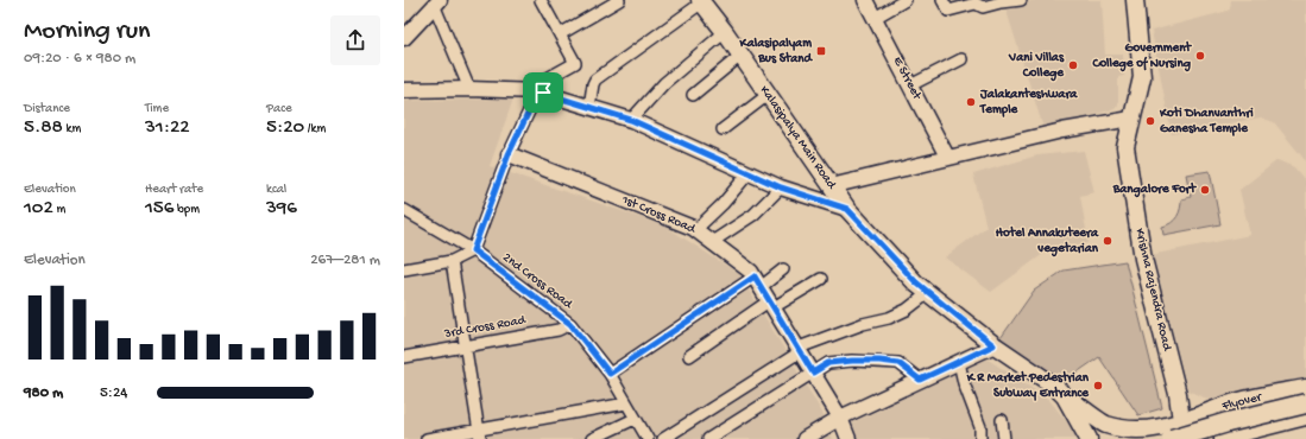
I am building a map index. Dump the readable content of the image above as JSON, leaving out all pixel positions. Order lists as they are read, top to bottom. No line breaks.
{"streets":{"main road":["Kalasipalya Main Road","Krishna Rajendra Road","Flyover"],"street":["E Street","1st Cross Road","2nd Cross Road","3rd Cross Road"]},"crossings":[["2nd Cross Road","3rd Cross Road"],["Krishna Rajendra Road","Flyover"]],"places":{"transit":["Kalasipalyam Bus Stand"],"other":["Government College of Nursing","Vani Villas College","Jalakanteshwara Temple","Koti Dhanvanthri Ganesha Temple","Bangalore Fort","Hotel Annakuteera vegetarian","K R Market Pedestrian Subway Entrance"]},"page":{"heading":["Morning run","09:20 · 6 × 980 m"],"stats":[["Distance","5.88 km"],["Time","31:22"],["Pace","5:20 /km"],["Elevation","102 m"],["Heart rate","156 bpm"],["kcal","396"]],"chart":["Elevation","267–281 m"],"list":[{"name":"980 m","note":"5:24"}]}}
